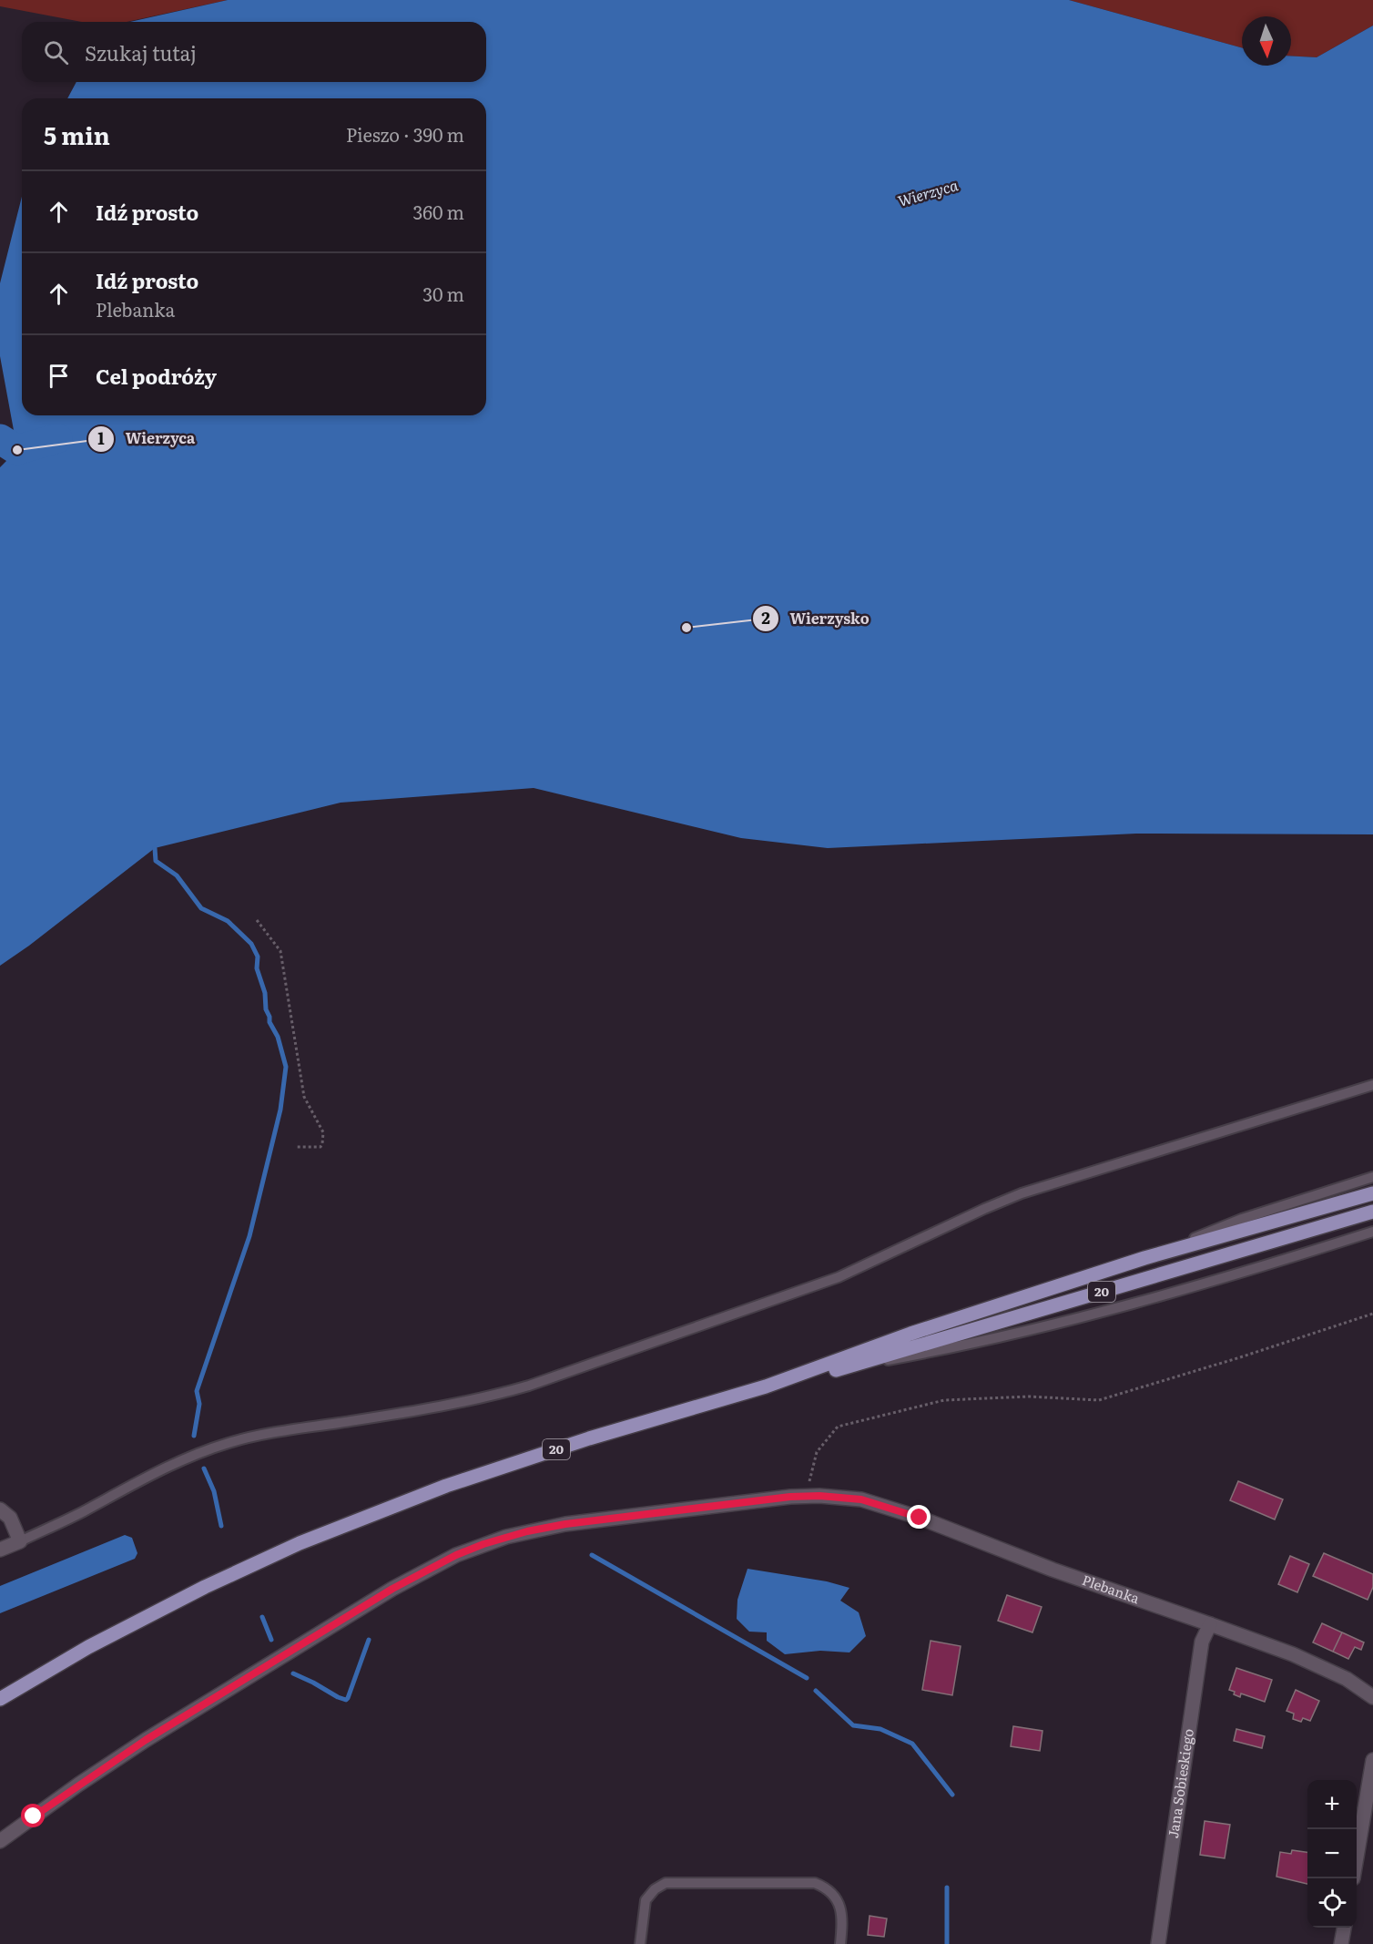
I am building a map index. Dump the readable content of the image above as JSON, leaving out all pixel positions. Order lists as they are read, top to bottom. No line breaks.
{"streets":{"main road":["20"],"street":["Plebanka","Jana Sobieskiego"]},"crossings":[["Plebanka","Jana Sobieskiego"]],"water":["Wierzyca"],"places":["Wierzyca","Wierzysko"],"north":"bottom","page":{"search":"Szukaj tutaj","heading":["5 min","Pieszo · 390 m"],"list":[["Idź prosto","360 m"],["Idź prosto","Plebanka","30 m"],"Cel podróży"],"map_buttons":["+","−"]}}
